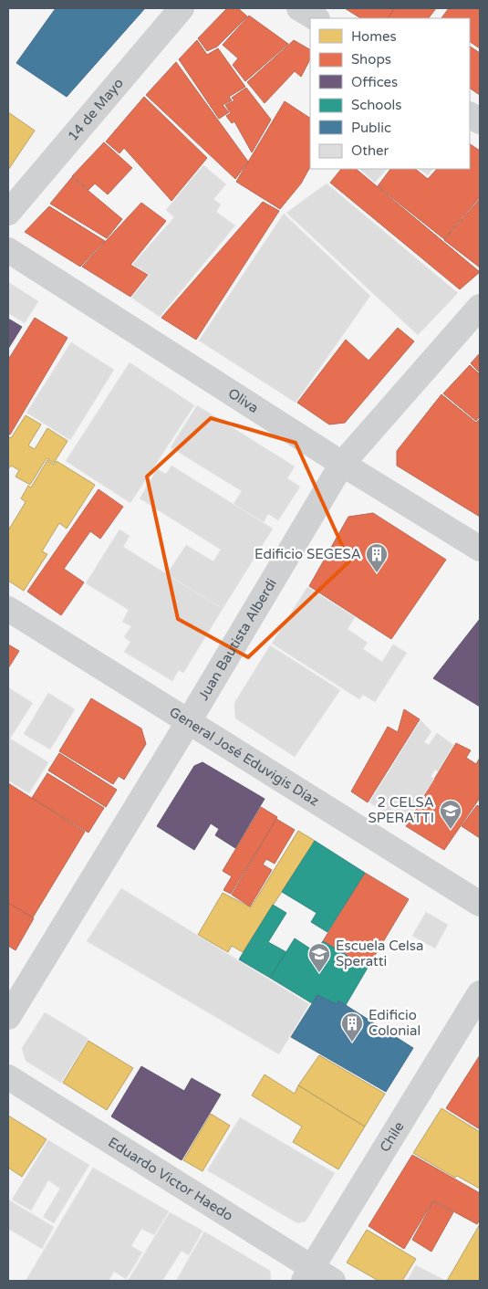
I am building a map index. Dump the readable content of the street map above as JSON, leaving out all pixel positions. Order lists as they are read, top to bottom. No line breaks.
{"streets":{"street":["14 de Mayo","Oliva","Juan Bautista Alberdi","General José Eduvigis Díaz","Chile","Eduardo Victor Haedo"]},"crossings":[["Oliva","Juan Bautista Alberdi"],["Juan Bautista Alberdi","General José Eduvigis Díaz"],["Chile","Eduardo Victor Haedo"]],"places":{"building":["Edificio SEGESA","Edificio Colonial"],"school or university":["2 CELSA SPERATTI","Escuela Celsa Speratti"]},"legend":["Homes","Shops","Offices","Schools","Public","Other"]}
